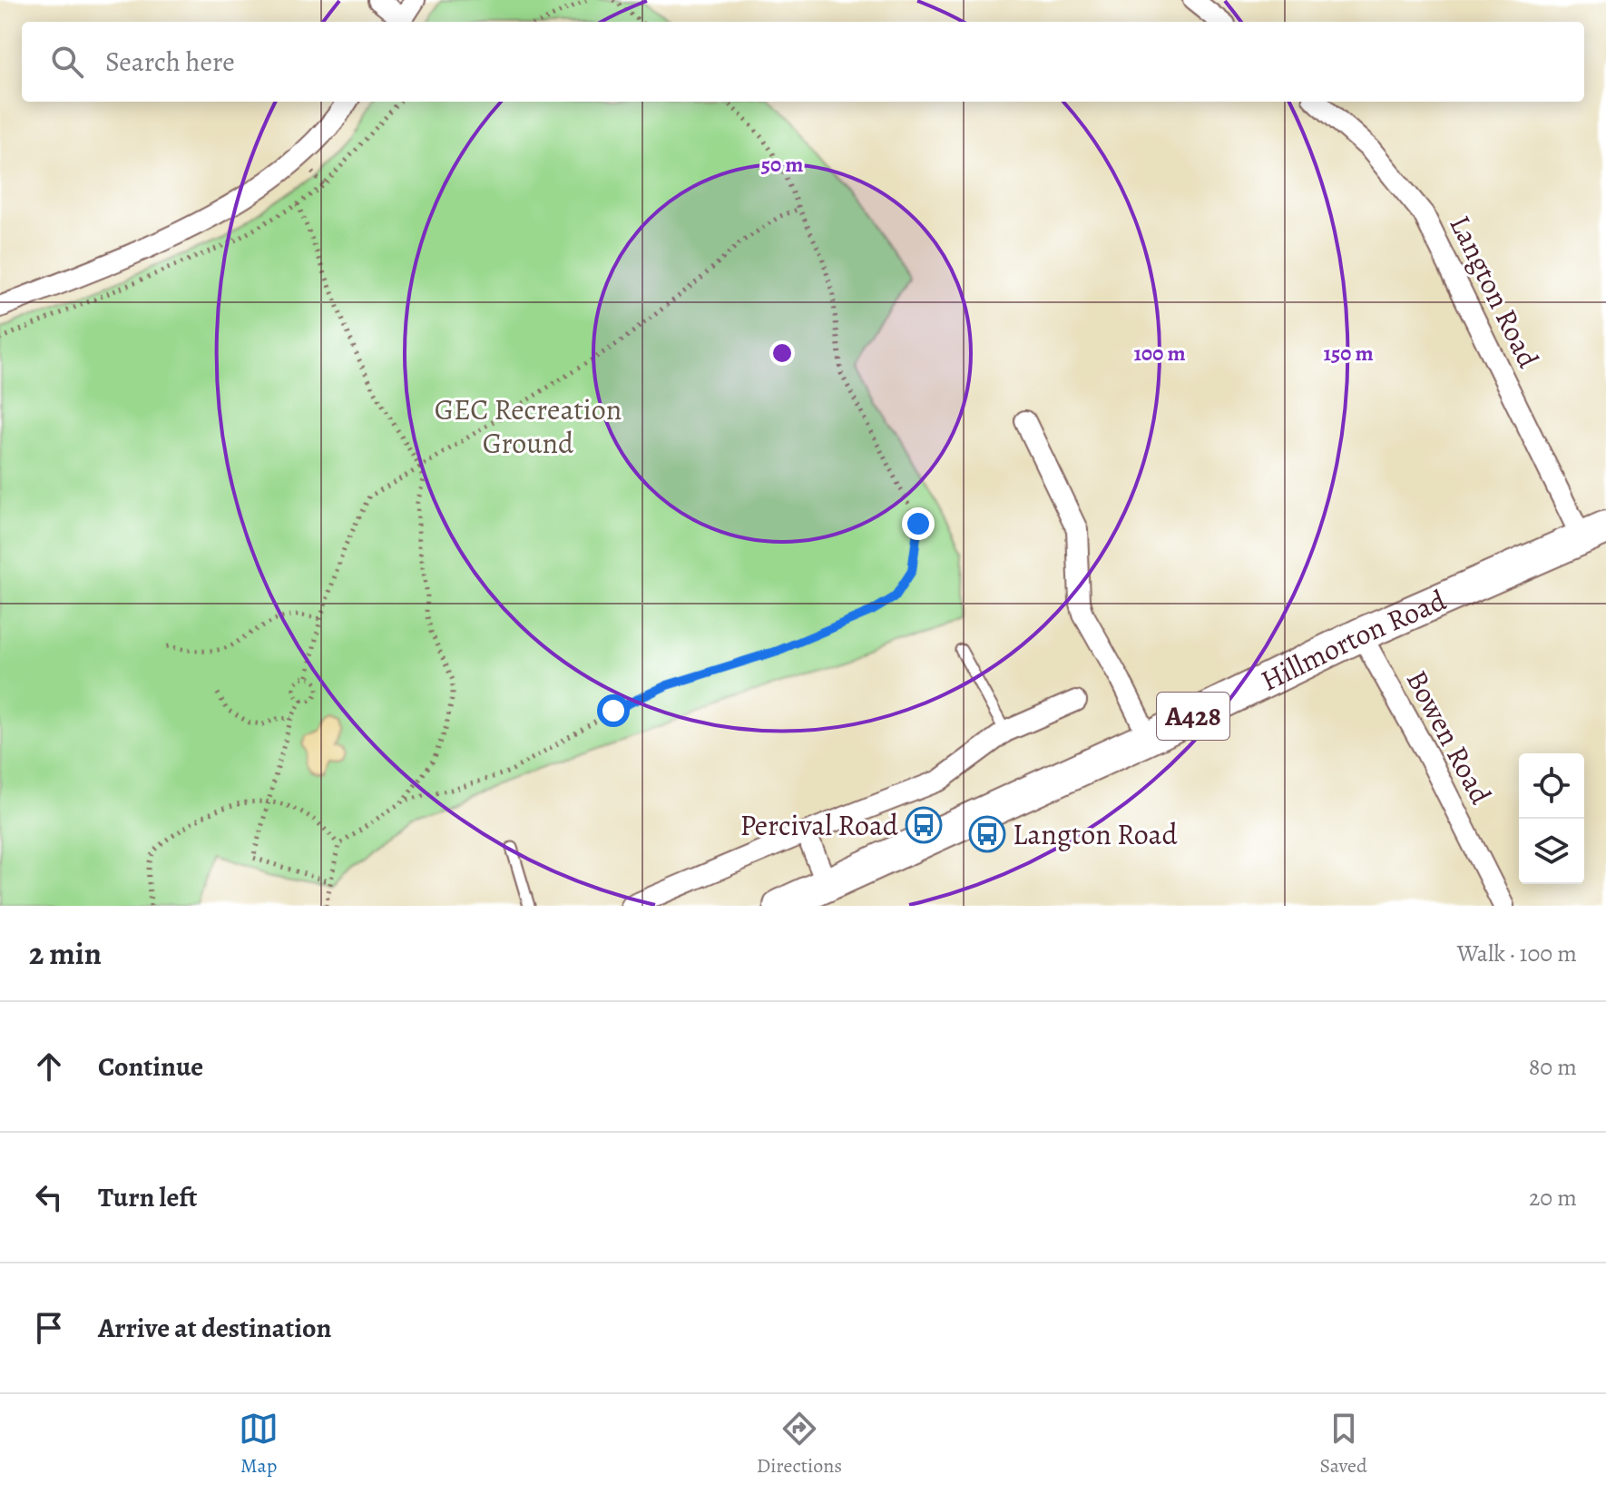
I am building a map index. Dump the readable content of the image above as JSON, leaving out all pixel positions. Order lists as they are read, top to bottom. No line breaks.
{"streets":{"highway":["Hillmorton Road","A428"],"street":["Langton Road","Bowen Road"]},"crossings":[["Langton Road","Hillmorton Road"],["Hillmorton Road","Bowen Road"]],"parks":["GEC Recreation Ground"],"places":{"bus stop":["Percival Road","Langton Road"]},"page":{"search":"Search here","heading":["2 min","Walk · 100 m"],"list":[["Continue","80 m"],["Turn left","20 m"],"Arrive at destination"],"nav":["Map","Directions","Saved"]},"rings":["50 m","100 m","150 m"]}
